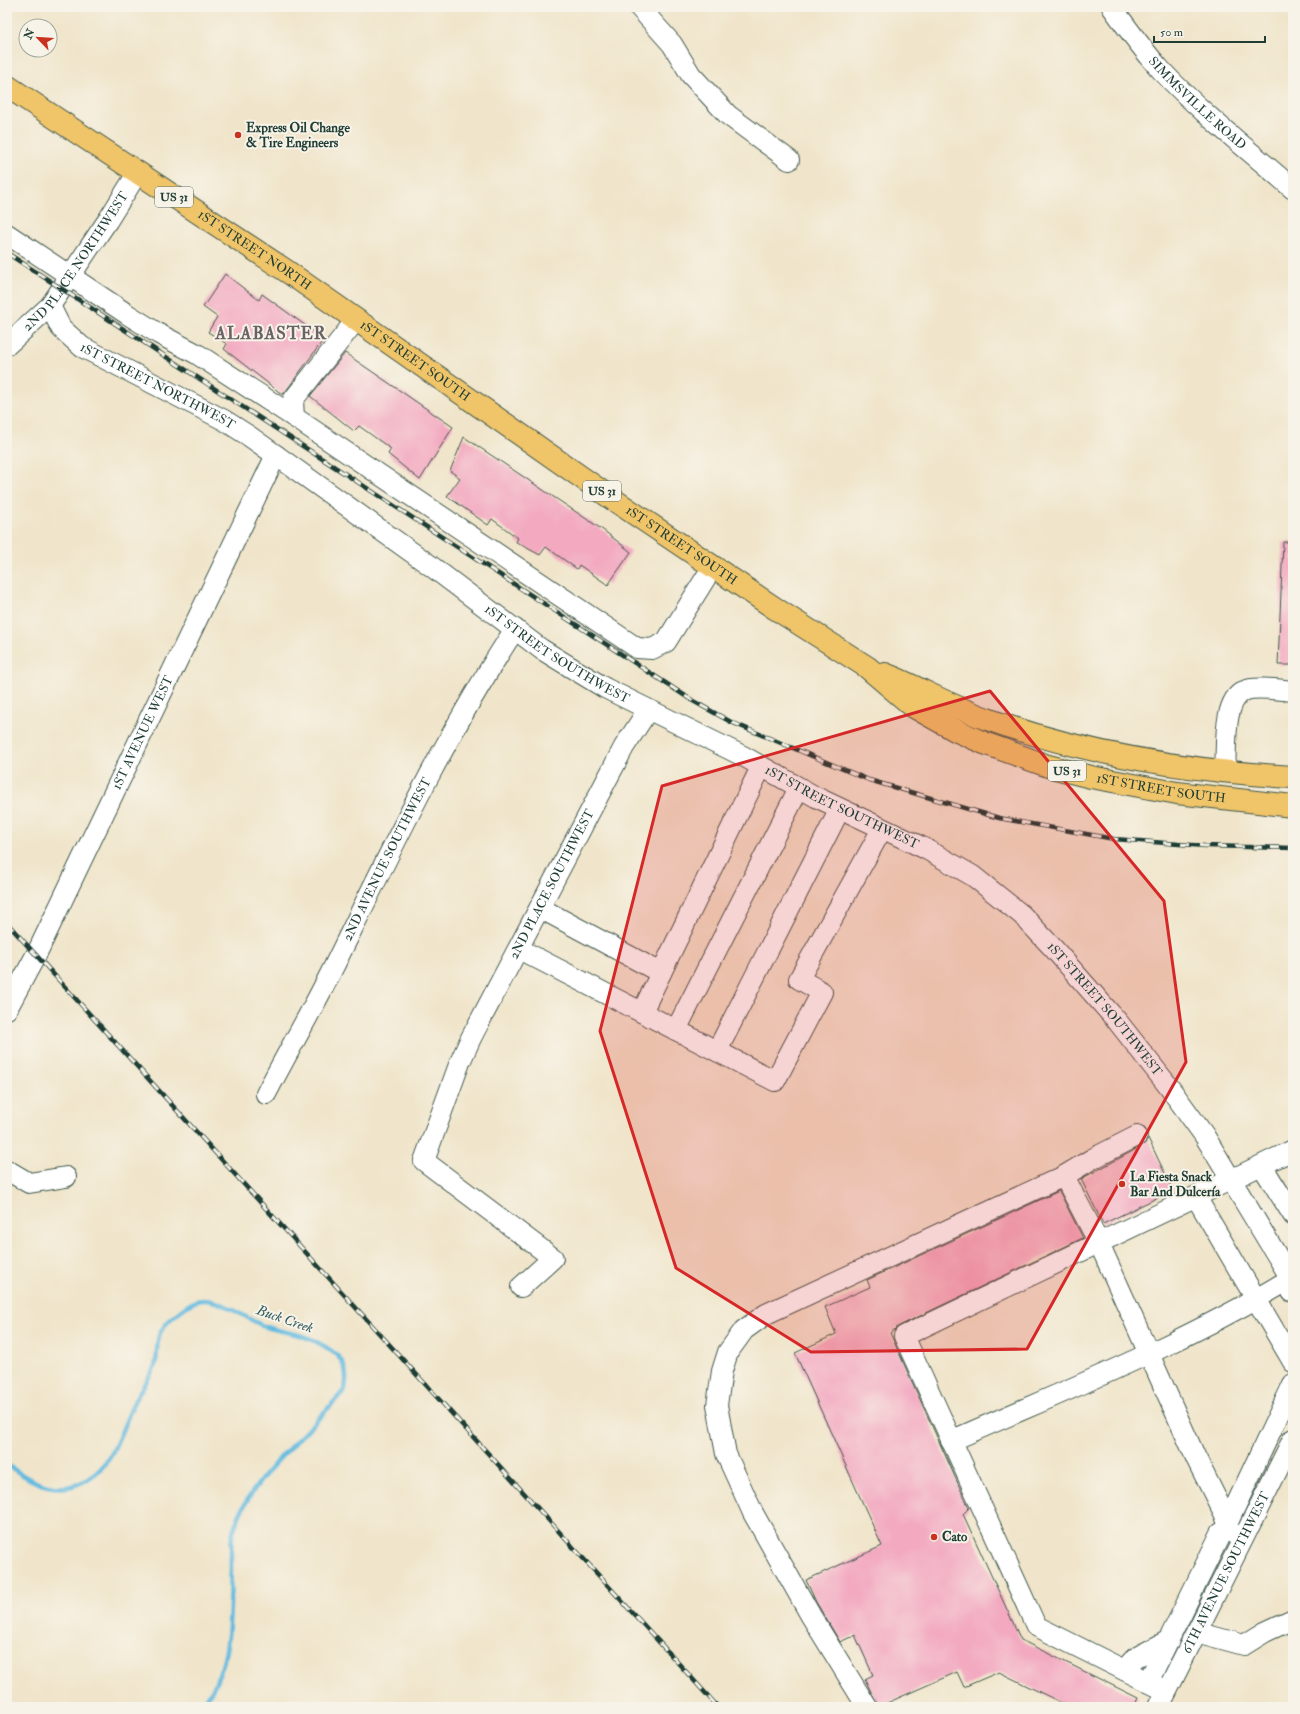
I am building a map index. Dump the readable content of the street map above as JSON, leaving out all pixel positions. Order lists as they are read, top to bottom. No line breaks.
{"streets":{"main road":["US 31","1ST STREET NORTH","1ST STREET SOUTH"],"street":["SIMMSVILLE ROAD","2ND PLACE NORTHWEST","1ST STREET NORTHWEST","1ST STREET SOUTHWEST","1ST AVENUE WEST","2ND AVENUE SOUTHWEST","2ND PLACE SOUTHWEST","6TH AVENUE SOUTHWEST"]},"crossings":[["1ST STREET NORTH","2ND PLACE NORTHWEST"],["1ST STREET NORTH","1ST STREET SOUTH"],["2ND PLACE NORTHWEST","1ST STREET NORTHWEST"],["1ST STREET NORTHWEST","1ST STREET SOUTHWEST"],["1ST STREET NORTHWEST","1ST AVENUE WEST"],["1ST STREET SOUTHWEST","1ST AVENUE WEST"],["1ST STREET SOUTHWEST","2ND AVENUE SOUTHWEST"],["1ST STREET SOUTHWEST","2ND PLACE SOUTHWEST"]],"districts":["ALABASTER"],"water":["Buck Creek"],"places":["Express Oil Change & Tire Engineers","La Fiesta Snack Bar And Dulcería","Cato"],"scale_bar":"50 m","north":"top left"}
